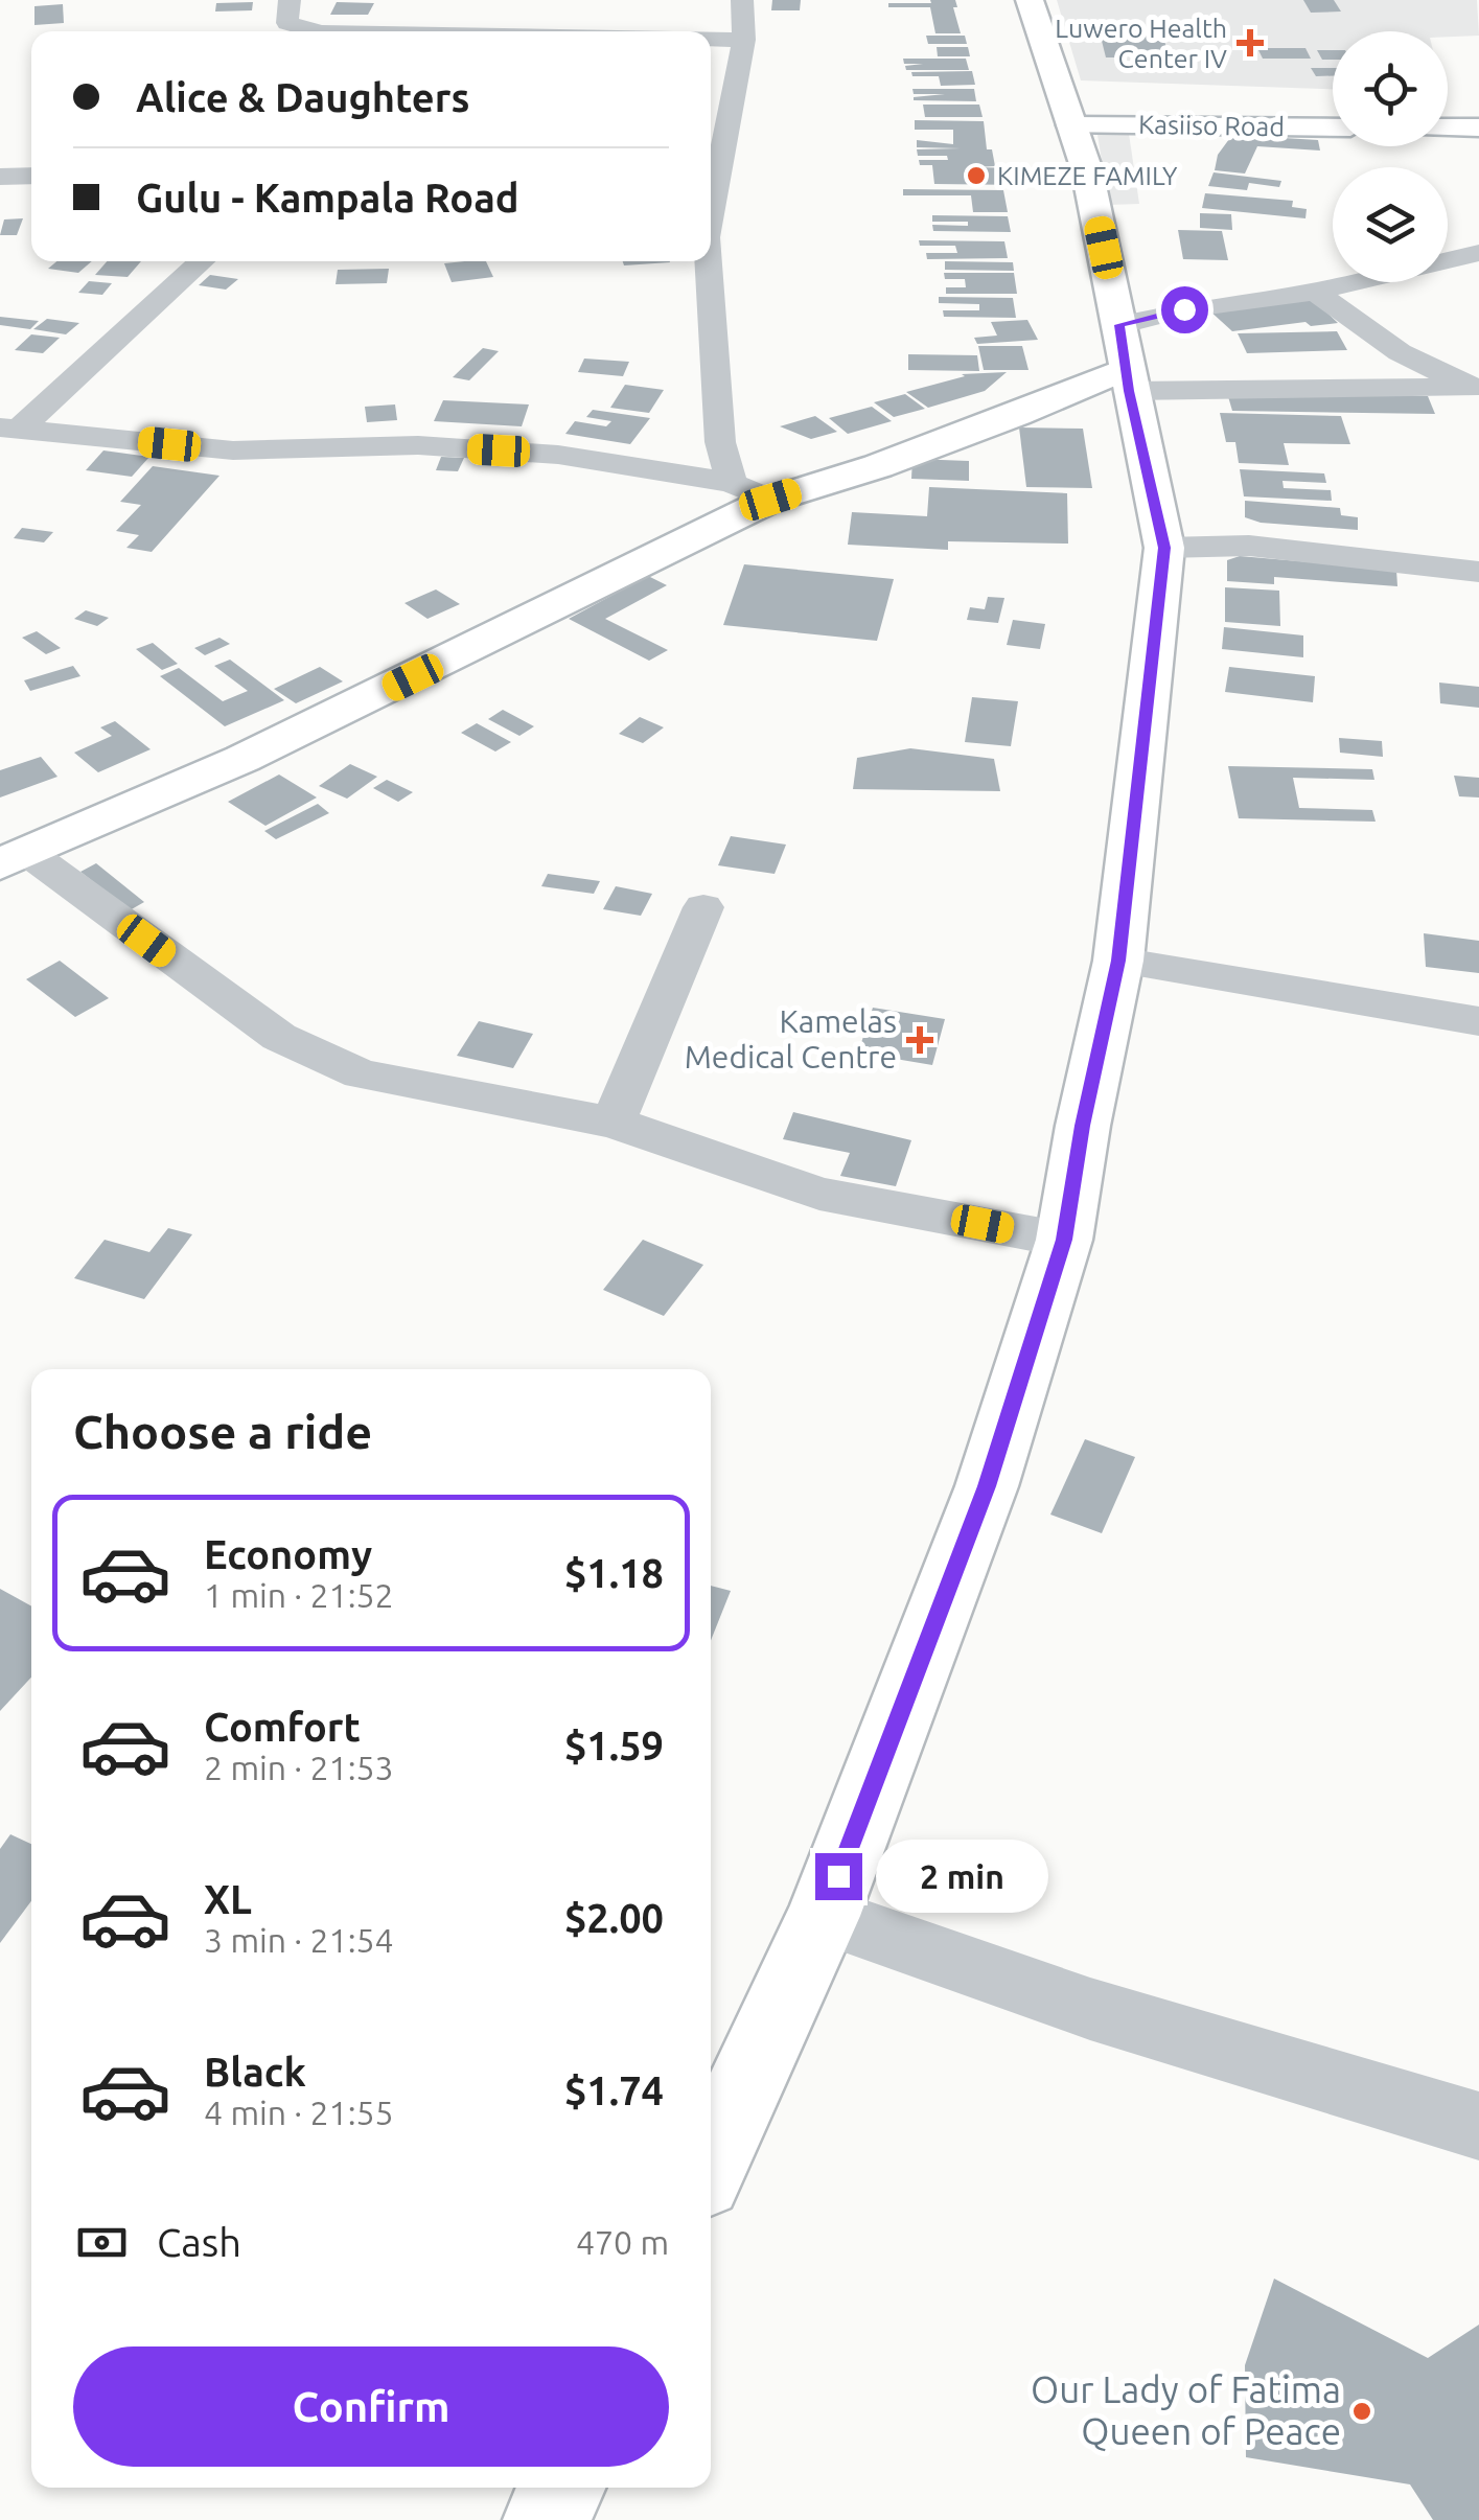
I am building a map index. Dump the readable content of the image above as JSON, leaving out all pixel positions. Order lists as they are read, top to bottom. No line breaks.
{"streets":{"main road":["Kasiiso Road"]},"places":{"health":["Luwero Health Center IV","Kamelas Medical Centre"],"other":["KIMEZE FAMILY","Our Lady of Fatima Queen of Peace"]},"page":{"banner":["Alice & Daughters","Gulu - Kampala Road"],"heading":"Choose a ride","list":[{"name":"Economy","note":"1 min · 21:52","value":"$1.18"},{"name":"Comfort","note":"2 min · 21:53","value":"$1.59"},{"name":"XL","note":"3 min · 21:54","value":"$2.00"},{"name":"Black","note":"4 min · 21:55","value":"$1.74"}],"bubble":"2 min","pay":["Cash","470 m"],"buttons":"Confirm"}}
